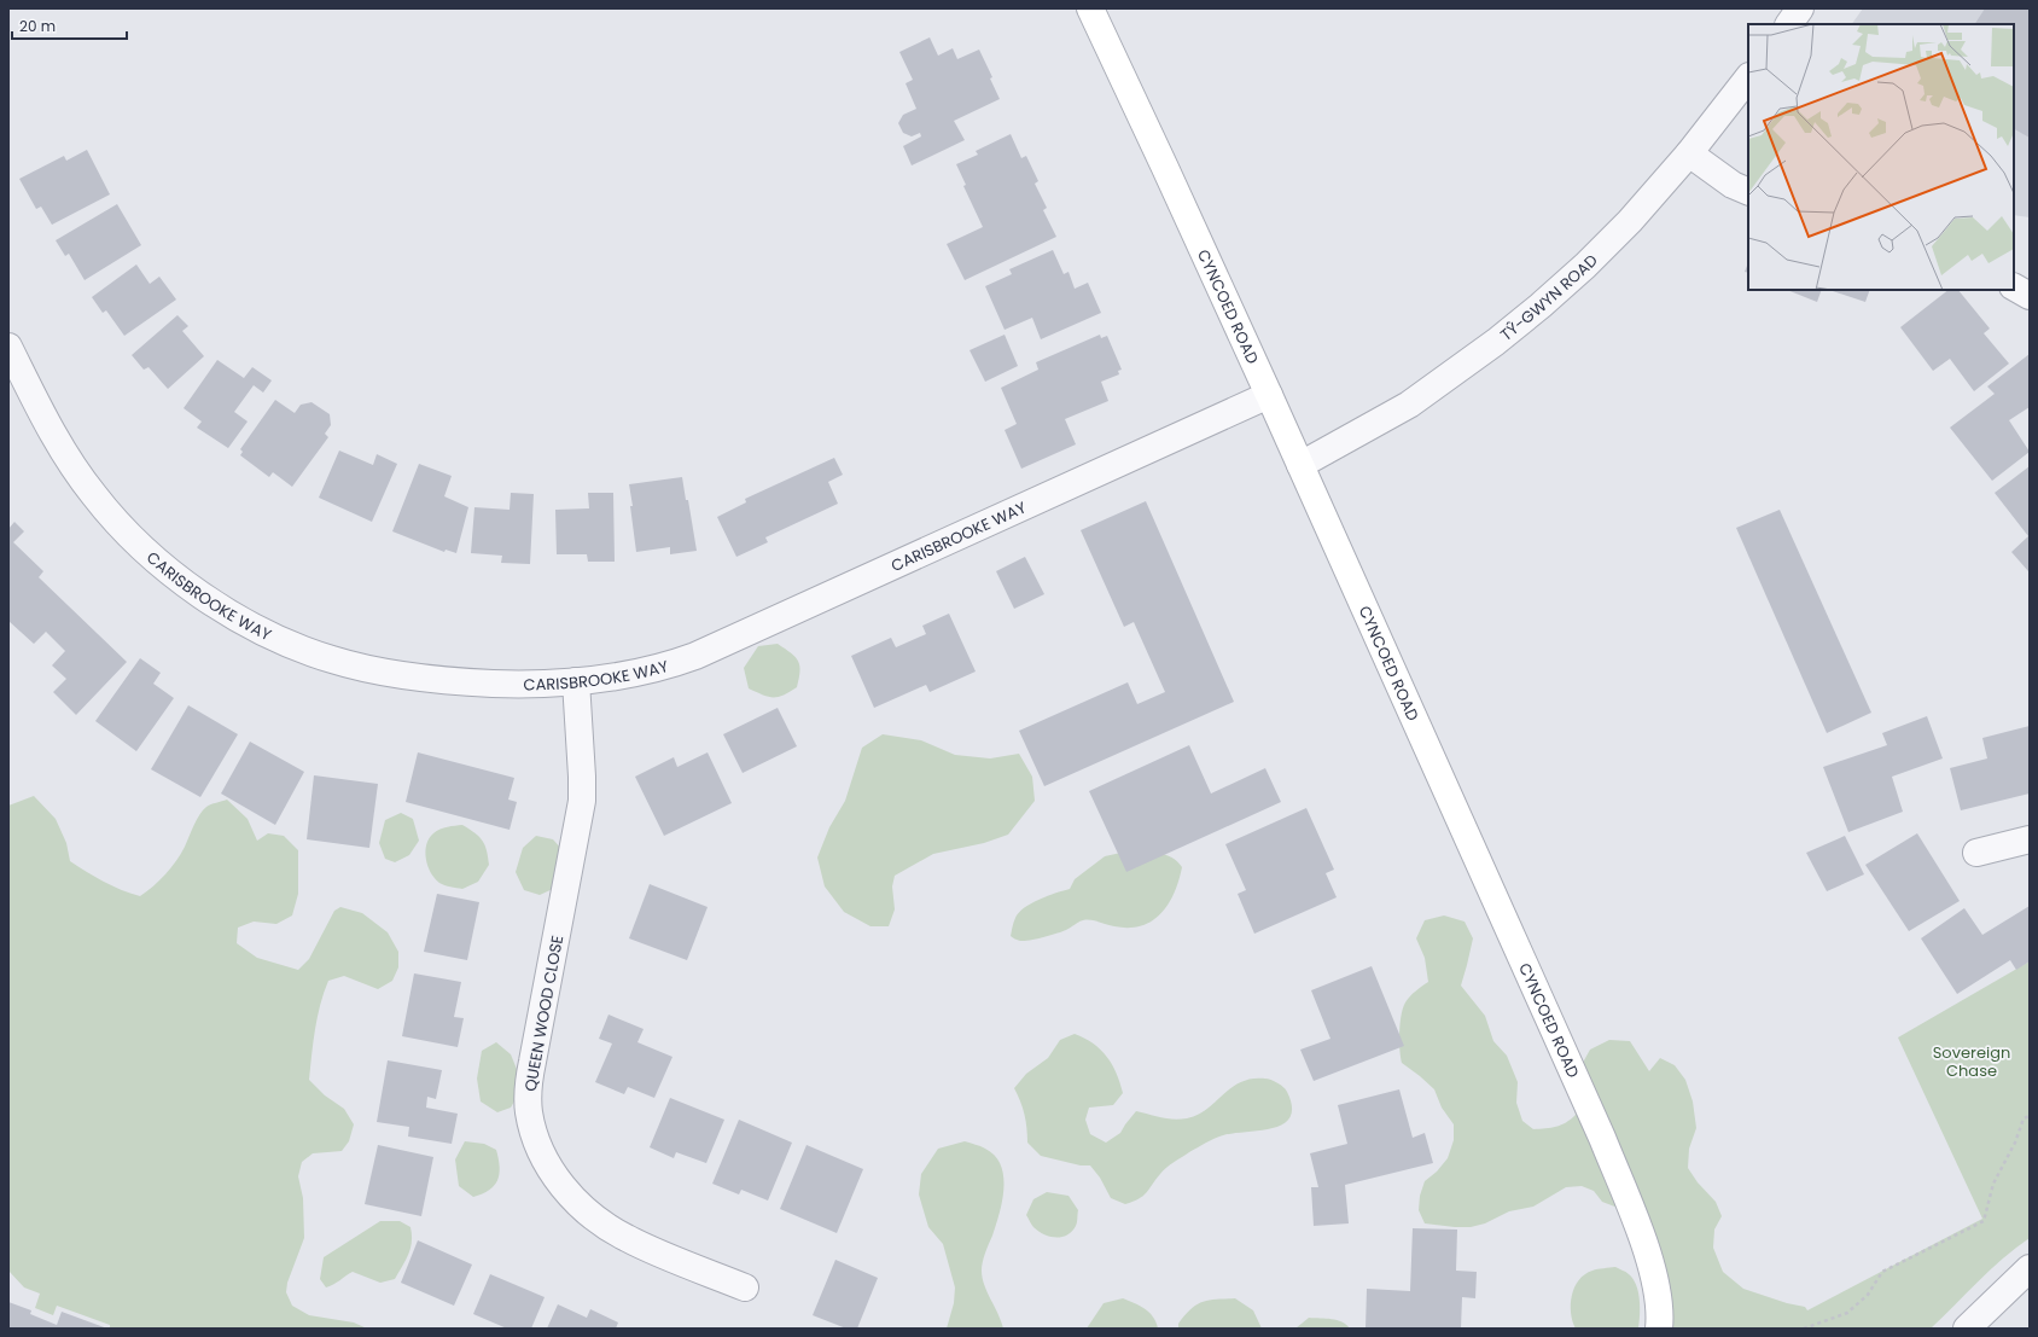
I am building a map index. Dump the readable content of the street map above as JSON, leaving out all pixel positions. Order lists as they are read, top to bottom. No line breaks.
{"streets":{"street":["TŶ-GWYN ROAD","CYNCOED ROAD","CARISBROOKE WAY","QUEEN WOOD CLOSE"]},"crossings":[["TŶ-GWYN ROAD","CYNCOED ROAD"],["CYNCOED ROAD","CARISBROOKE WAY"],["CARISBROOKE WAY","QUEEN WOOD CLOSE"]],"parks":["Sovereign Chase"],"scale_bar":"20 m"}
